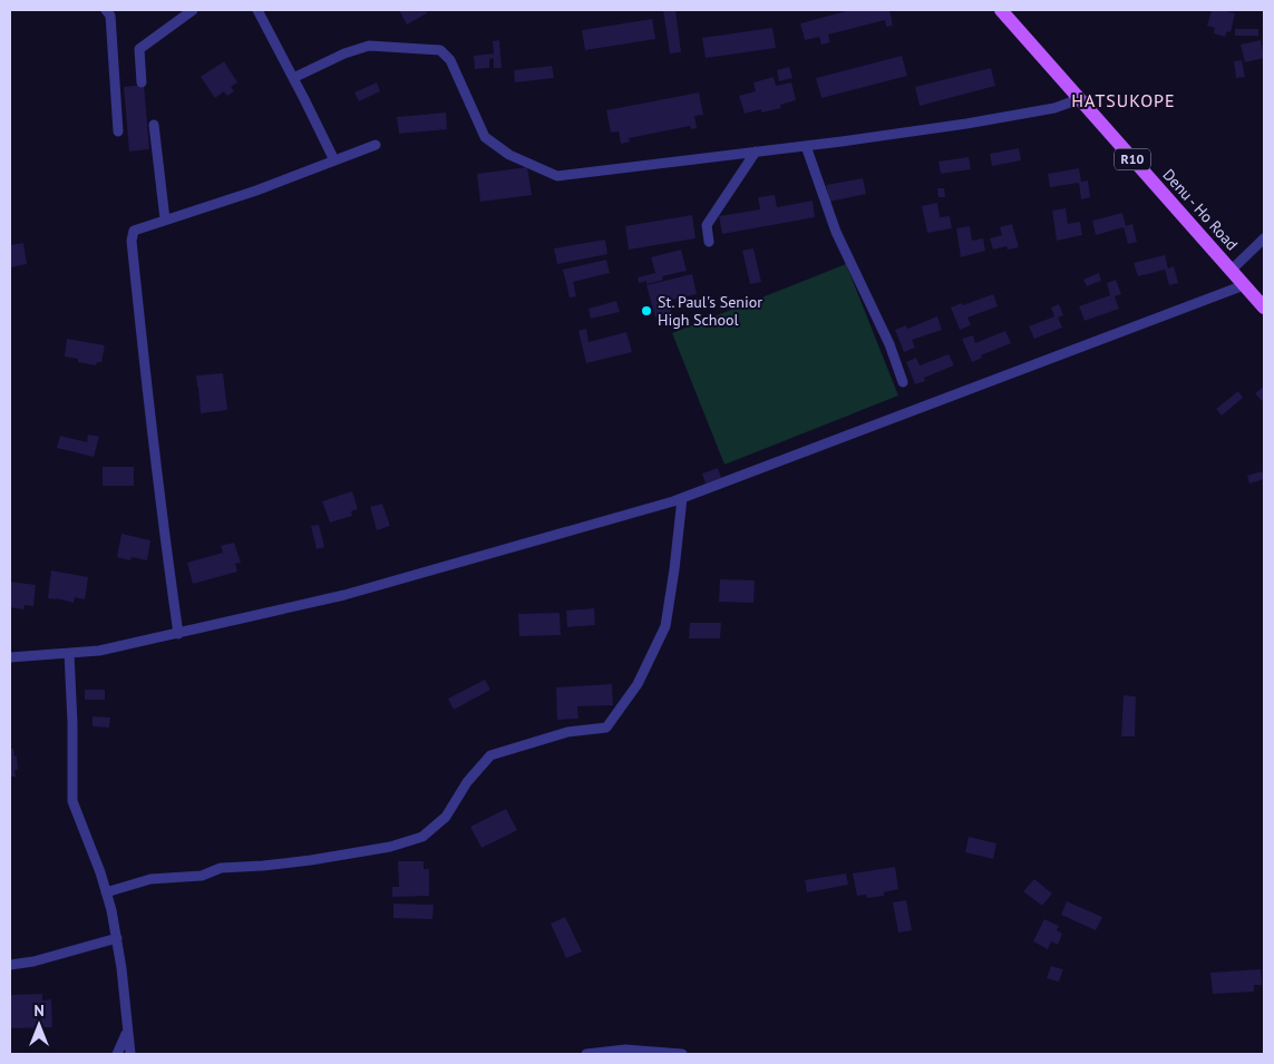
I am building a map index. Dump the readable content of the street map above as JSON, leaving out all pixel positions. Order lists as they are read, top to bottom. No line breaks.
{"streets":{"main road":["R10","Denu - Ho Road"]},"districts":["HATSUKOPE"],"places":["St. Paul's Senior High School"],"north":"top"}
